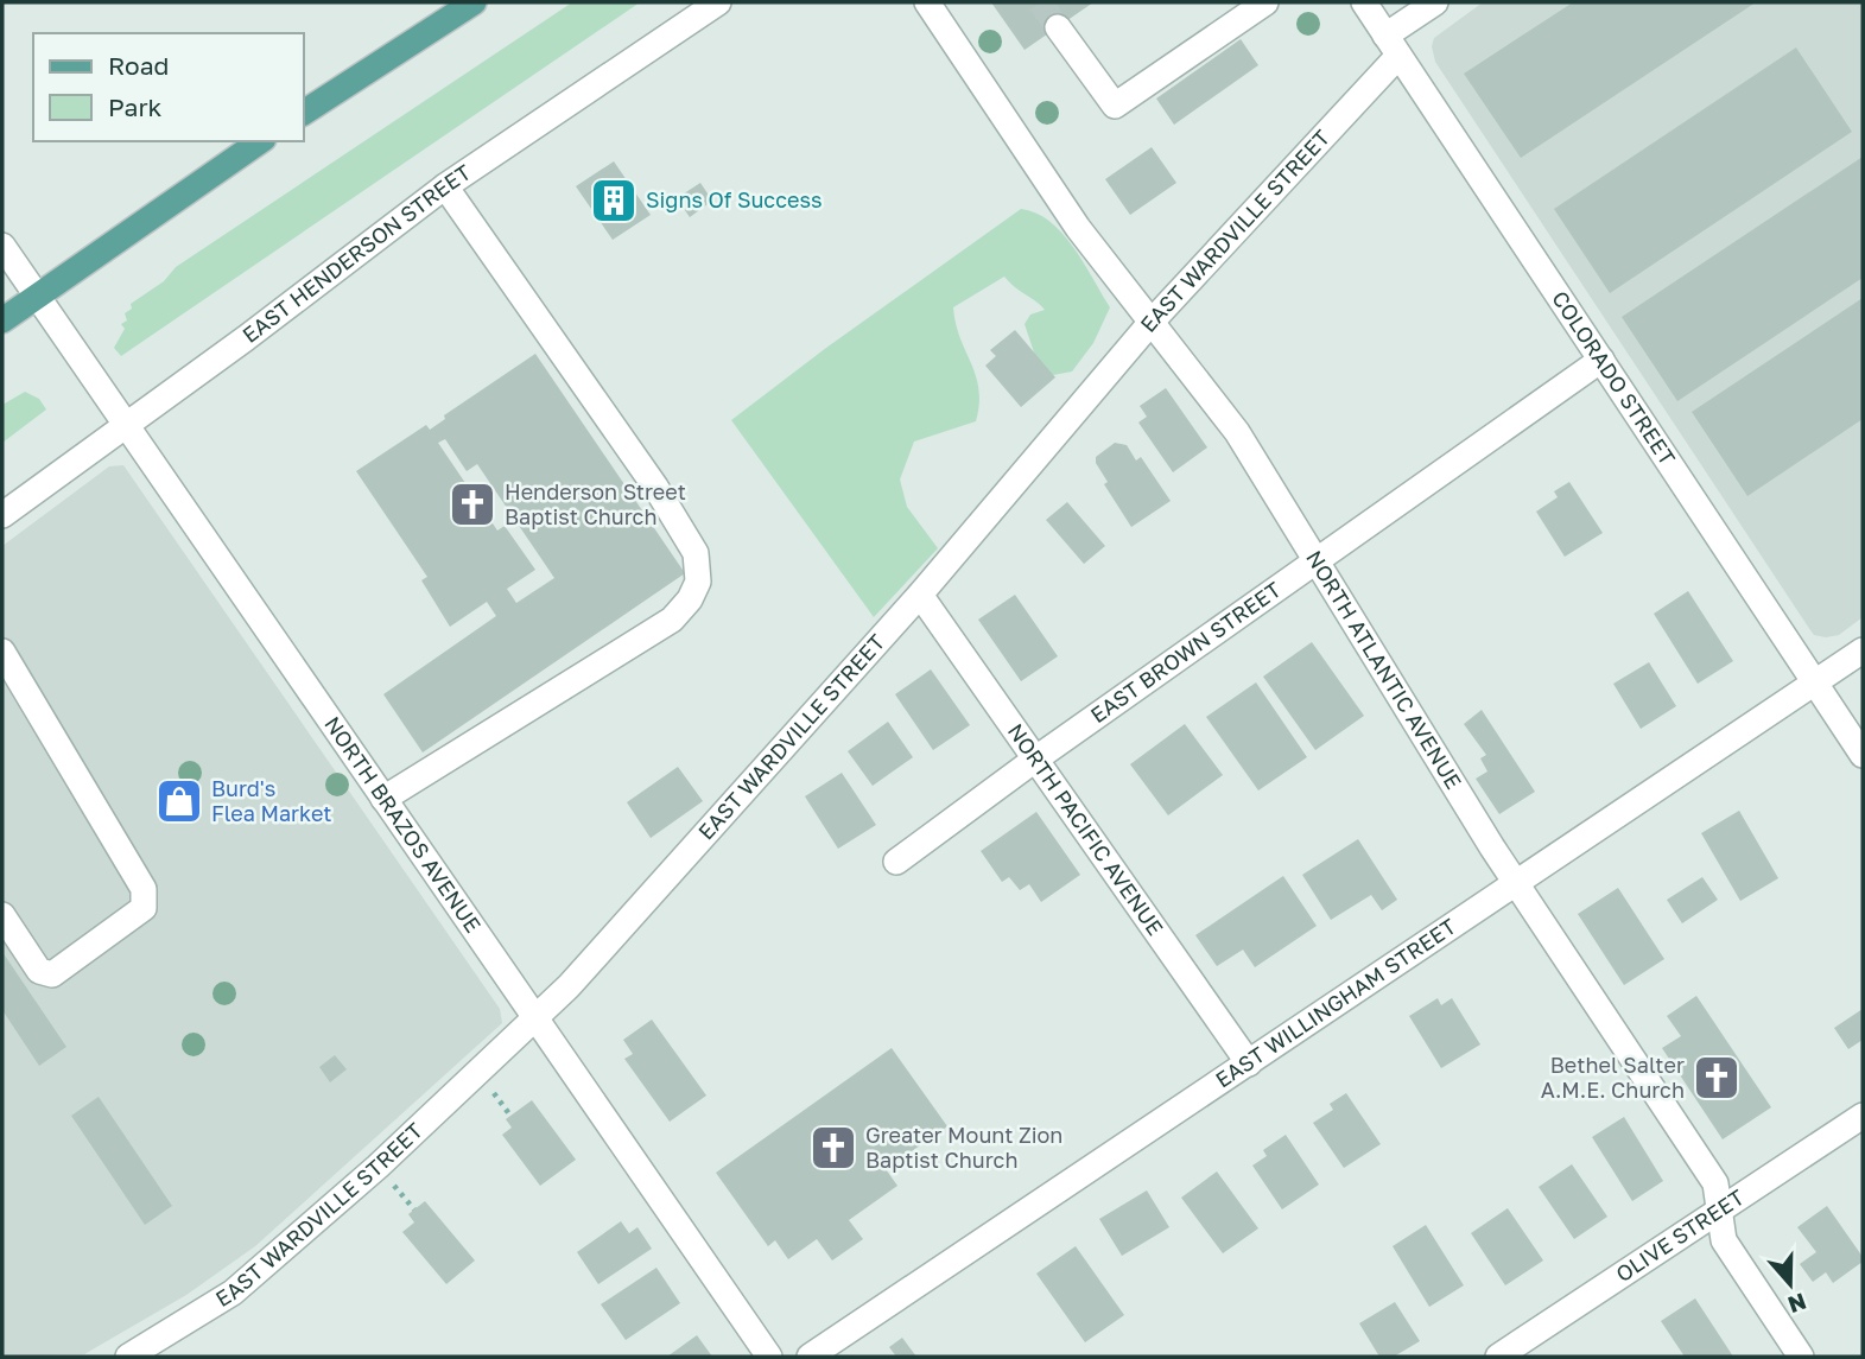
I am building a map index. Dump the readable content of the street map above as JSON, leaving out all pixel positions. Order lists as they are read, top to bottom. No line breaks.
{"streets":{"street":["EAST WARDVILLE STREET","EAST HENDERSON STREET","COLORADO STREET","EAST BROWN STREET","NORTH ATLANTIC AVENUE","NORTH BRAZOS AVENUE","NORTH PACIFIC AVENUE","EAST WILLINGHAM STREET","OLIVE STREET"]},"crossings":[["EAST WARDVILLE STREET","COLORADO STREET"],["EAST WARDVILLE STREET","NORTH ATLANTIC AVENUE"],["EAST WARDVILLE STREET","NORTH BRAZOS AVENUE"],["EAST WARDVILLE STREET","NORTH PACIFIC AVENUE"],["EAST HENDERSON STREET","NORTH BRAZOS AVENUE"],["COLORADO STREET","EAST BROWN STREET"],["COLORADO STREET","EAST WILLINGHAM STREET"],["EAST BROWN STREET","NORTH ATLANTIC AVENUE"],["EAST BROWN STREET","NORTH PACIFIC AVENUE"],["NORTH ATLANTIC AVENUE","EAST WILLINGHAM STREET"],["NORTH ATLANTIC AVENUE","OLIVE STREET"],["NORTH PACIFIC AVENUE","EAST WILLINGHAM STREET"]],"places":{"building":["Signs Of Success"],"church":["Henderson Street Baptist Church","Bethel Salter A.M.E. Church","Greater Mount Zion Baptist Church"],"shop":["Burd's Flea Market"]},"legend":["Road","Park"],"north":"bottom"}
